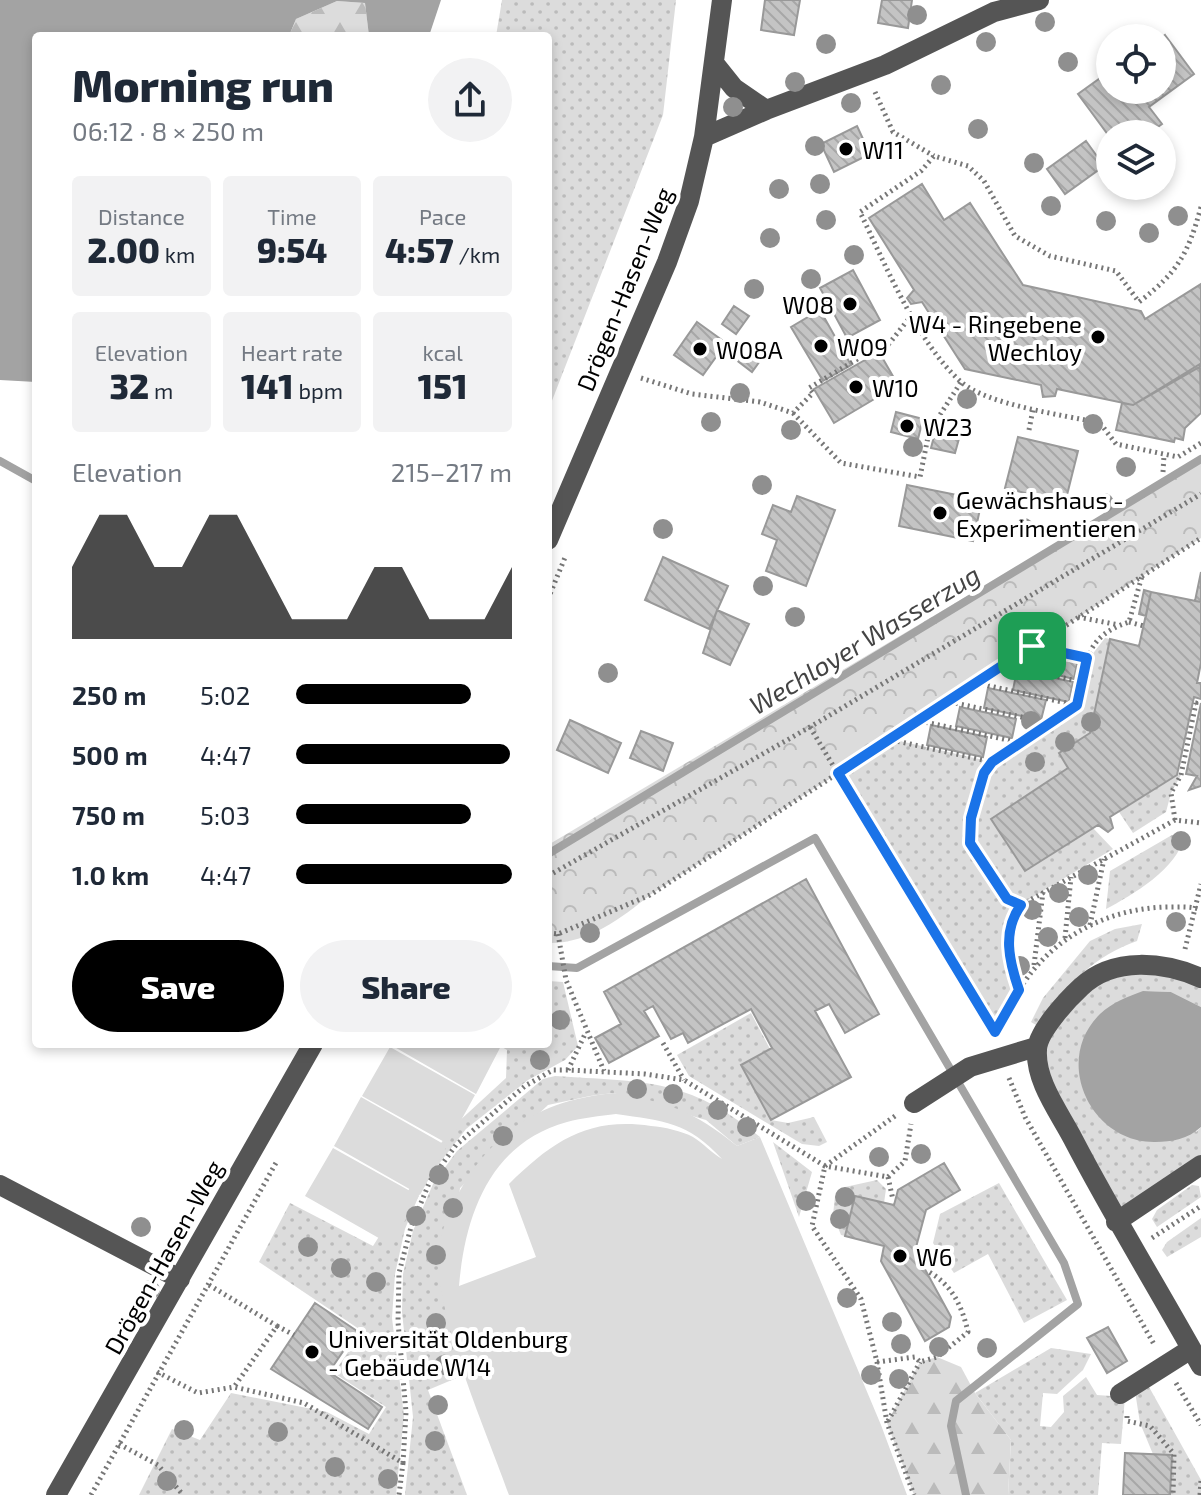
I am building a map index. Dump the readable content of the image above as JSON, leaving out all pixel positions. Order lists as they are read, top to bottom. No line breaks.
{"streets":{"street":["Drögen-Hasen-Weg"]},"water":["Wechloyer Wasserzug"],"places":["W11","W08","W4 - Ringebene Wechloy","W09","W08A","W10","W23","Gewächshaus - Experimentieren","W6","Universität Oldenburg - Gebäude W14"],"page":{"heading":["Morning run","06:12 · 8 × 250 m"],"stats":[["Distance","2.00 km"],["Time","9:54"],["Pace","4:57 /km"],["Elevation","32 m"],["Heart rate","141 bpm"],["kcal","151"]],"chart":["Elevation","215–217 m"],"list":[{"name":"250 m","note":"5:02"},{"name":"500 m","note":"4:47"},{"name":"750 m","note":"5:03"},{"name":"1.0 km","note":"4:47"}],"buttons":["Save","Share"]}}
